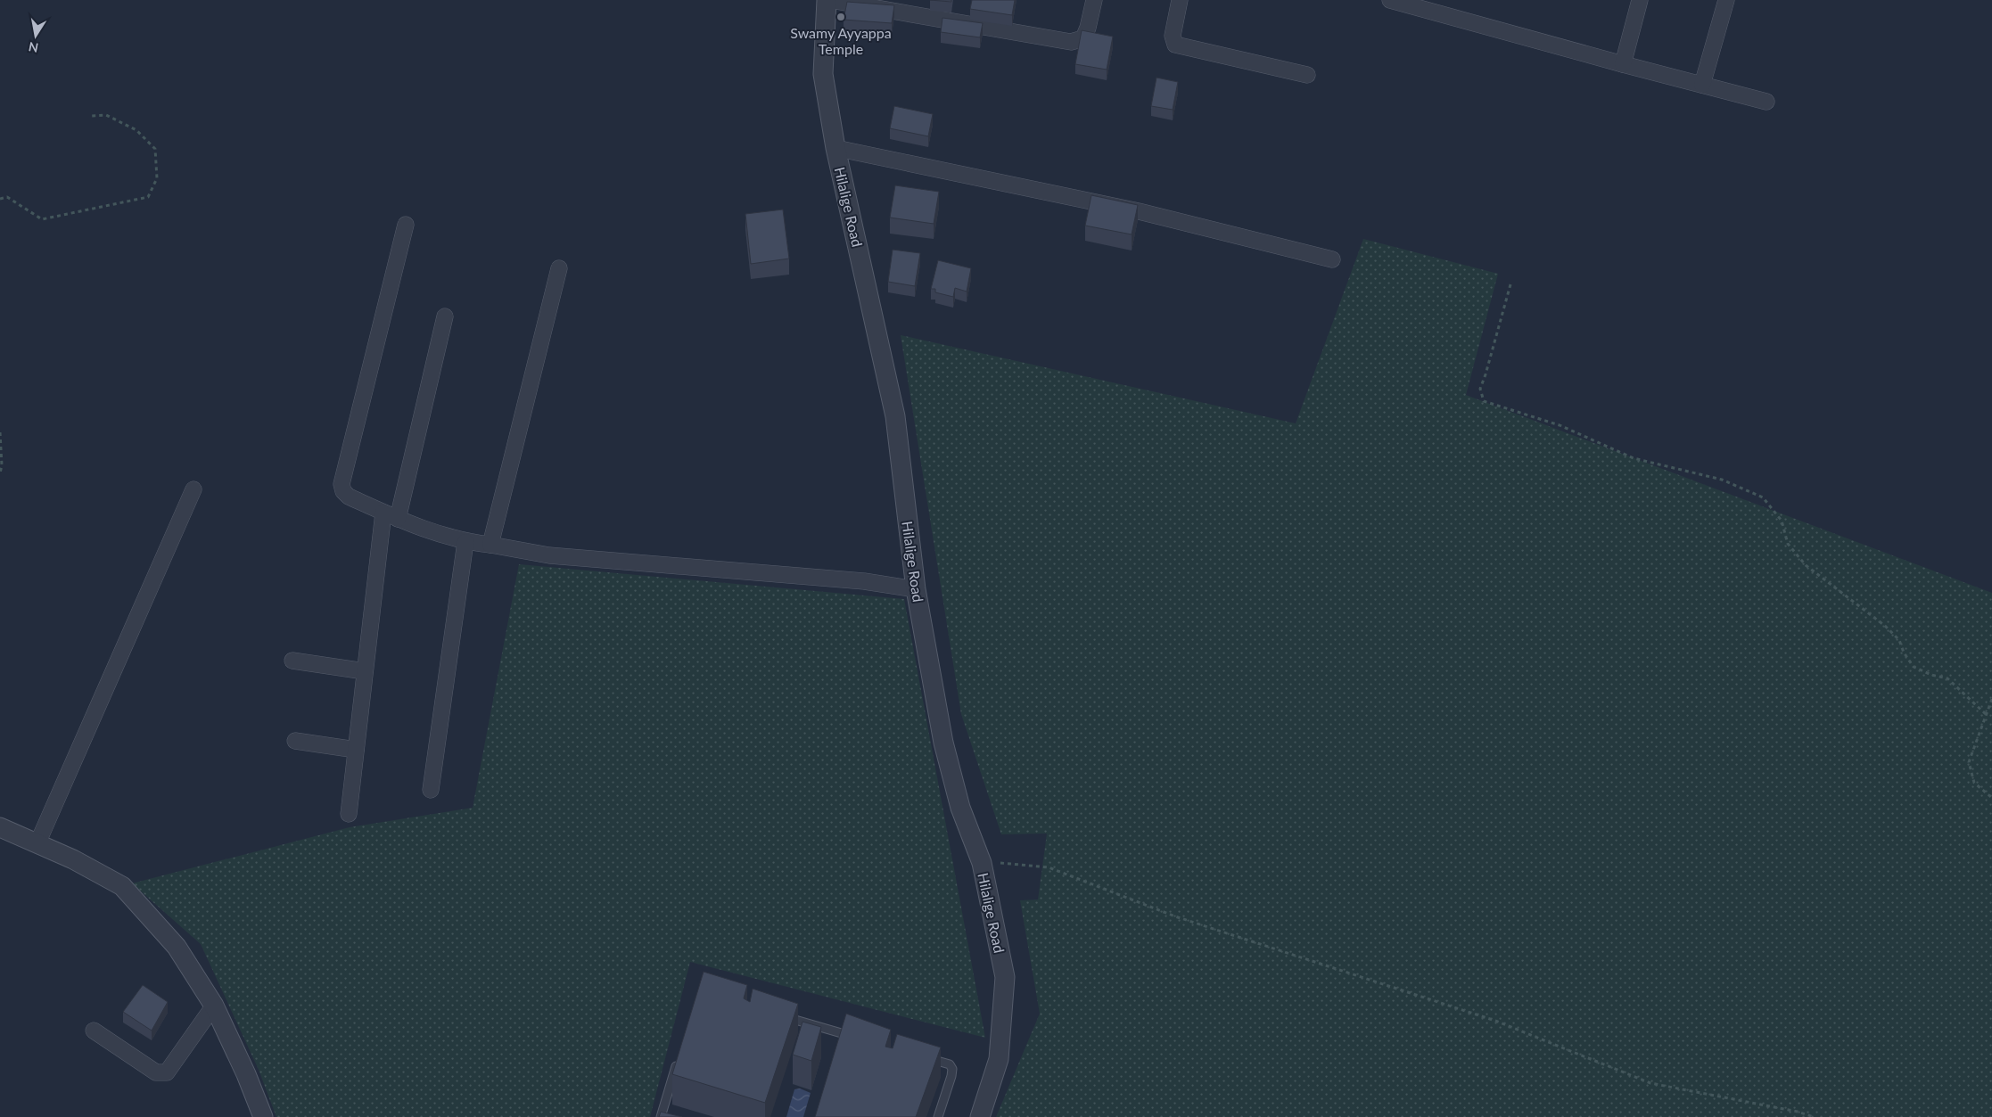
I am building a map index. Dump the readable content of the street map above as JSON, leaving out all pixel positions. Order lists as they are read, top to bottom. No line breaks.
{"streets":{"street":["Hilalige Road"]},"places":["Swamy Ayyappa Temple"],"north":"bottom"}
